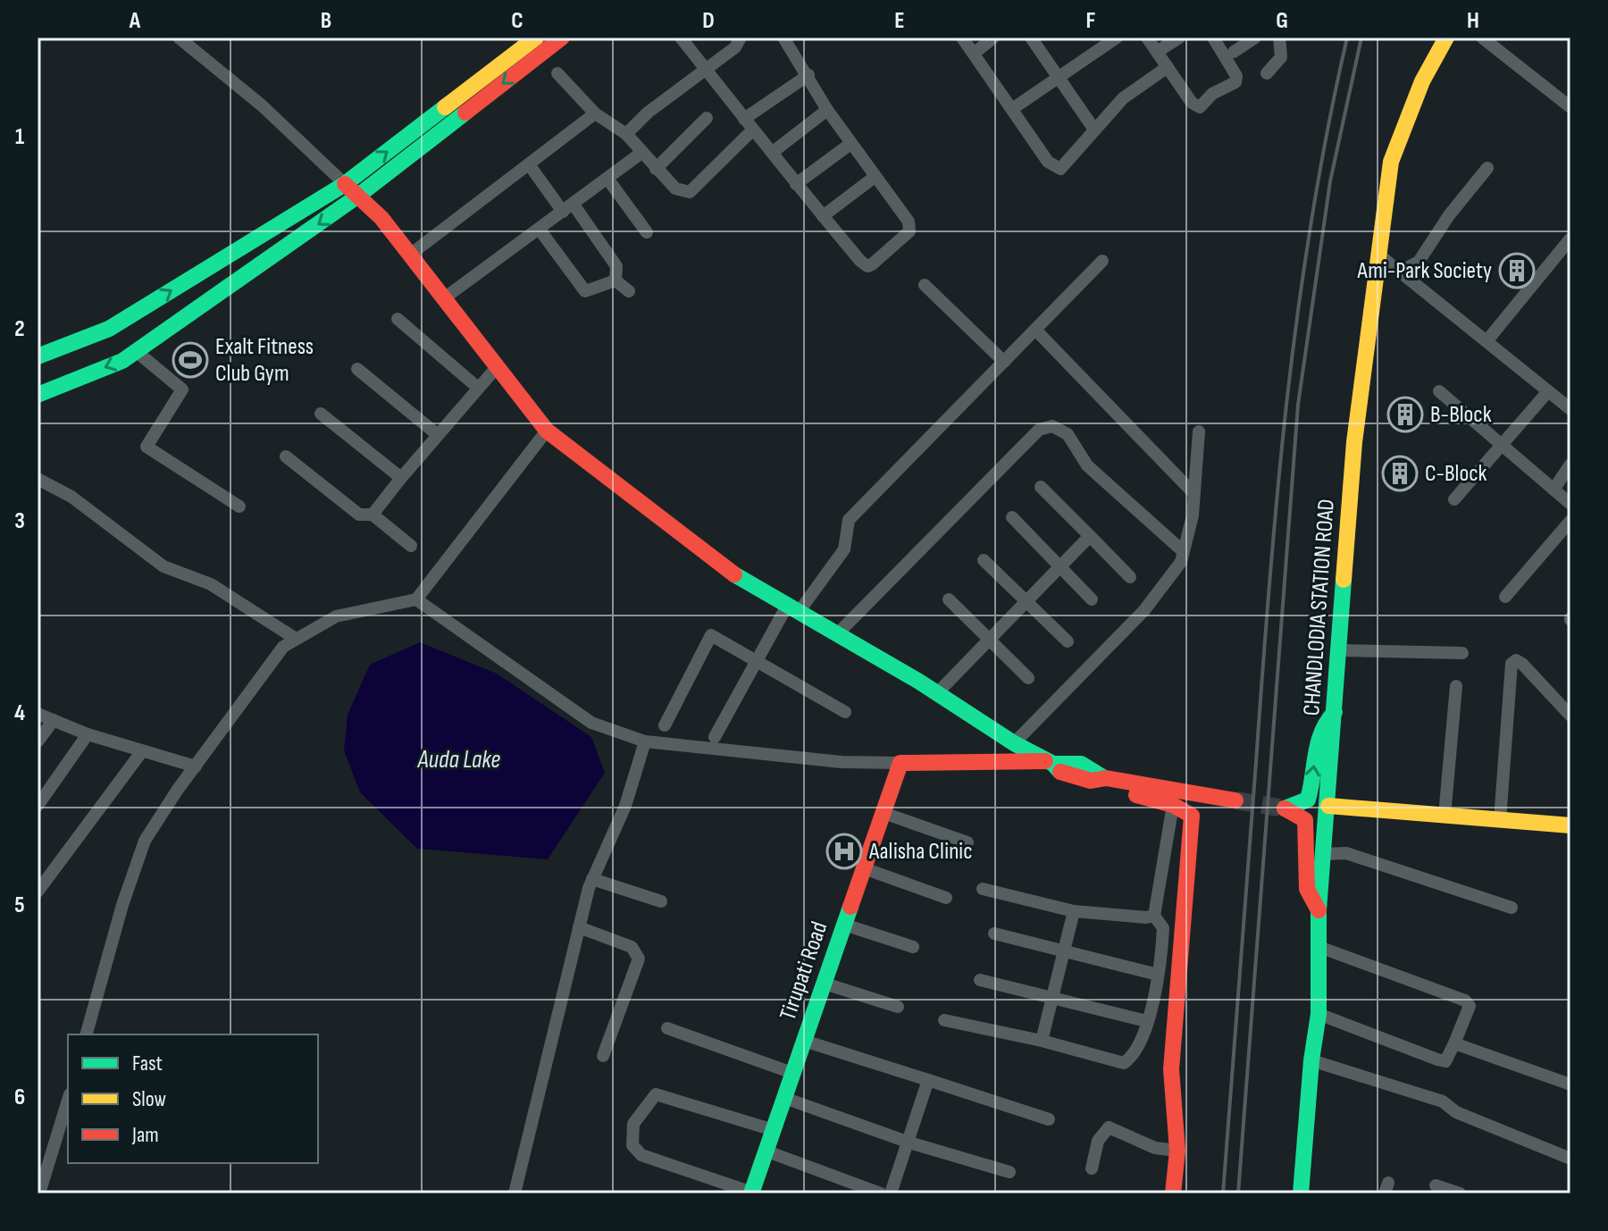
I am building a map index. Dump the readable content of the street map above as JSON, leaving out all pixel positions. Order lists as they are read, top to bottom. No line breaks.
{"streets":{"street":["CHANDLODIA STATION ROAD","Tirupati Road"]},"water":["Auda Lake"],"places":{"building":["Ami-Park Society","B-Block","C-Block"],"sports":["Exalt Fitness Club Gym"],"hospital":["Aalisha Clinic"]},"legend":["Fast","Slow","Jam"],"grid":{"columns":["A","B","C","D","E","F","G","H"],"rows":["1","2","3","4","5","6"]}}
